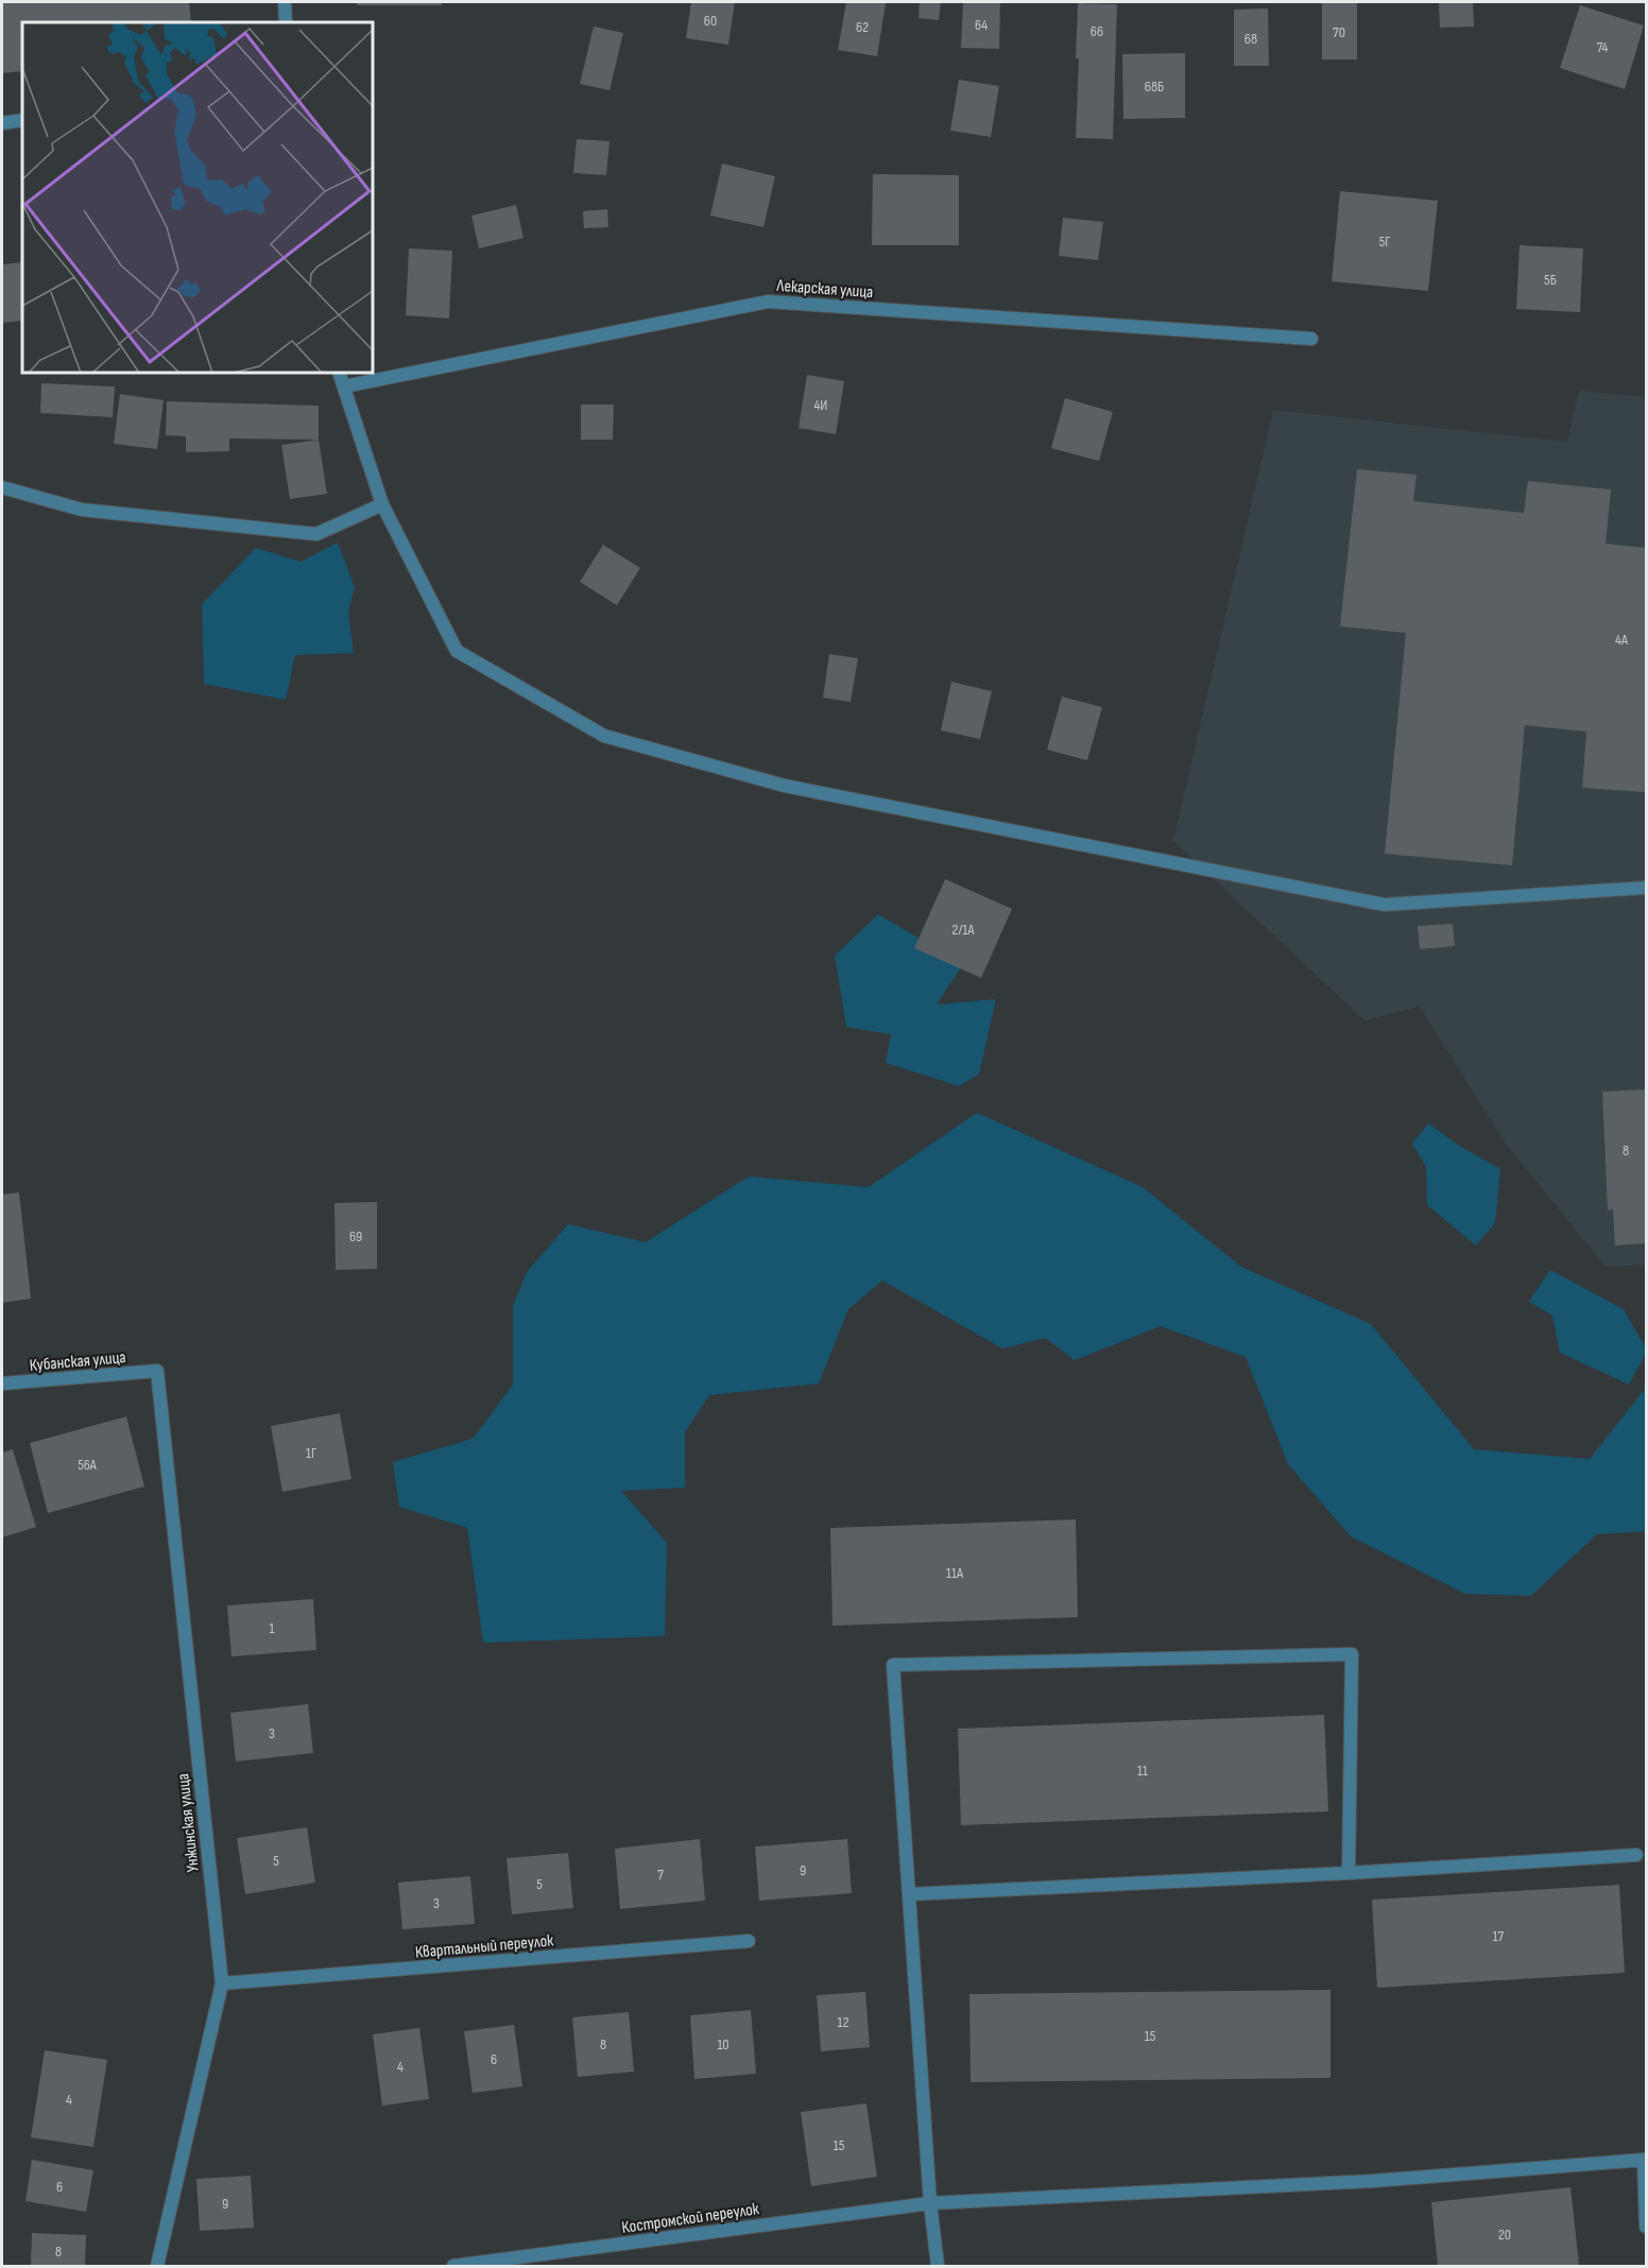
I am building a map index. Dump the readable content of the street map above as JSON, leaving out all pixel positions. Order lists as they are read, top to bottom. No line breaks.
{"streets":{"street":["Лекарская улица","Кубанская улица","Унжинская улица","Квартальный переулок","Костромской переулок"]},"crossings":[["Кубанская улица","Унжинская улица"],["Унжинская улица","Квартальный переулок"]],"house_numbers":["60","64","62","66","70","68","74","68Б","5Г","5Б","4И","4А","2/1А","8","69","1Г","56А","11А","1","3","11","5","9","7","5","3","17","12","15","8","10","6","4","4","15","6","9","20","8"]}
